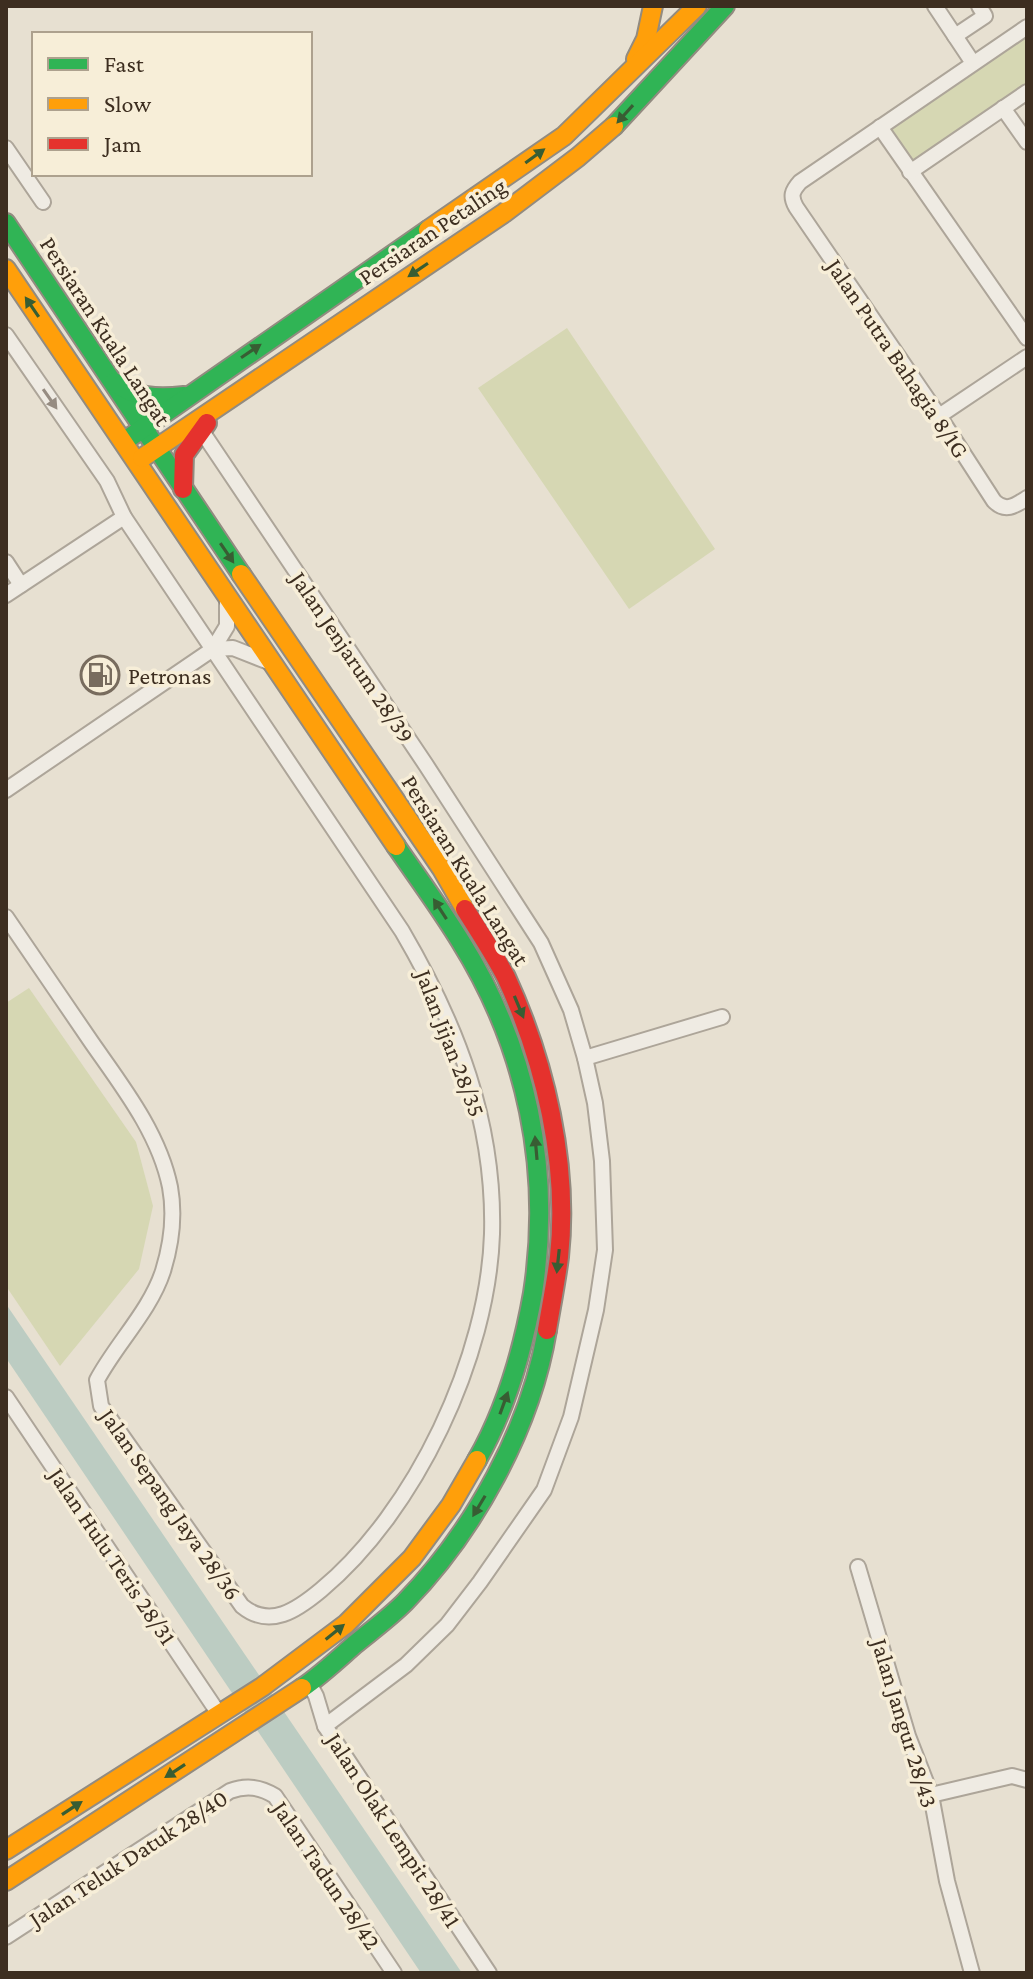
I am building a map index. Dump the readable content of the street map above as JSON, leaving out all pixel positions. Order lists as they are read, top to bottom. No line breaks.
{"streets":{"main road":["Persiaran Petaling","Persiaran Kuala Langat"],"street":["Jalan Putra Bahagia 8/1G","Jalan Jenjarum 28/39","Jalan Jijan 28/35","Jalan Sepang Jaya 28/36","Jalan Hulu Teris 28/31","Jalan Jangur 28/43","Jalan Olak Lempit 28/41","Jalan Teluk Datuk 28/40","Jalan Tadun 28/42"]},"crossings":[["Persiaran Petaling","Persiaran Kuala Langat"],["Persiaran Kuala Langat","Jalan Hulu Teris 28/31"],["Persiaran Kuala Langat","Jalan Olak Lempit 28/41"],["Jalan Jenjarum 28/39","Jalan Olak Lempit 28/41"],["Jalan Jijan 28/35","Jalan Sepang Jaya 28/36"],["Jalan Teluk Datuk 28/40","Jalan Tadun 28/42"]],"places":{"fuel station":["Petronas"]},"legend":["Fast","Slow","Jam"]}
